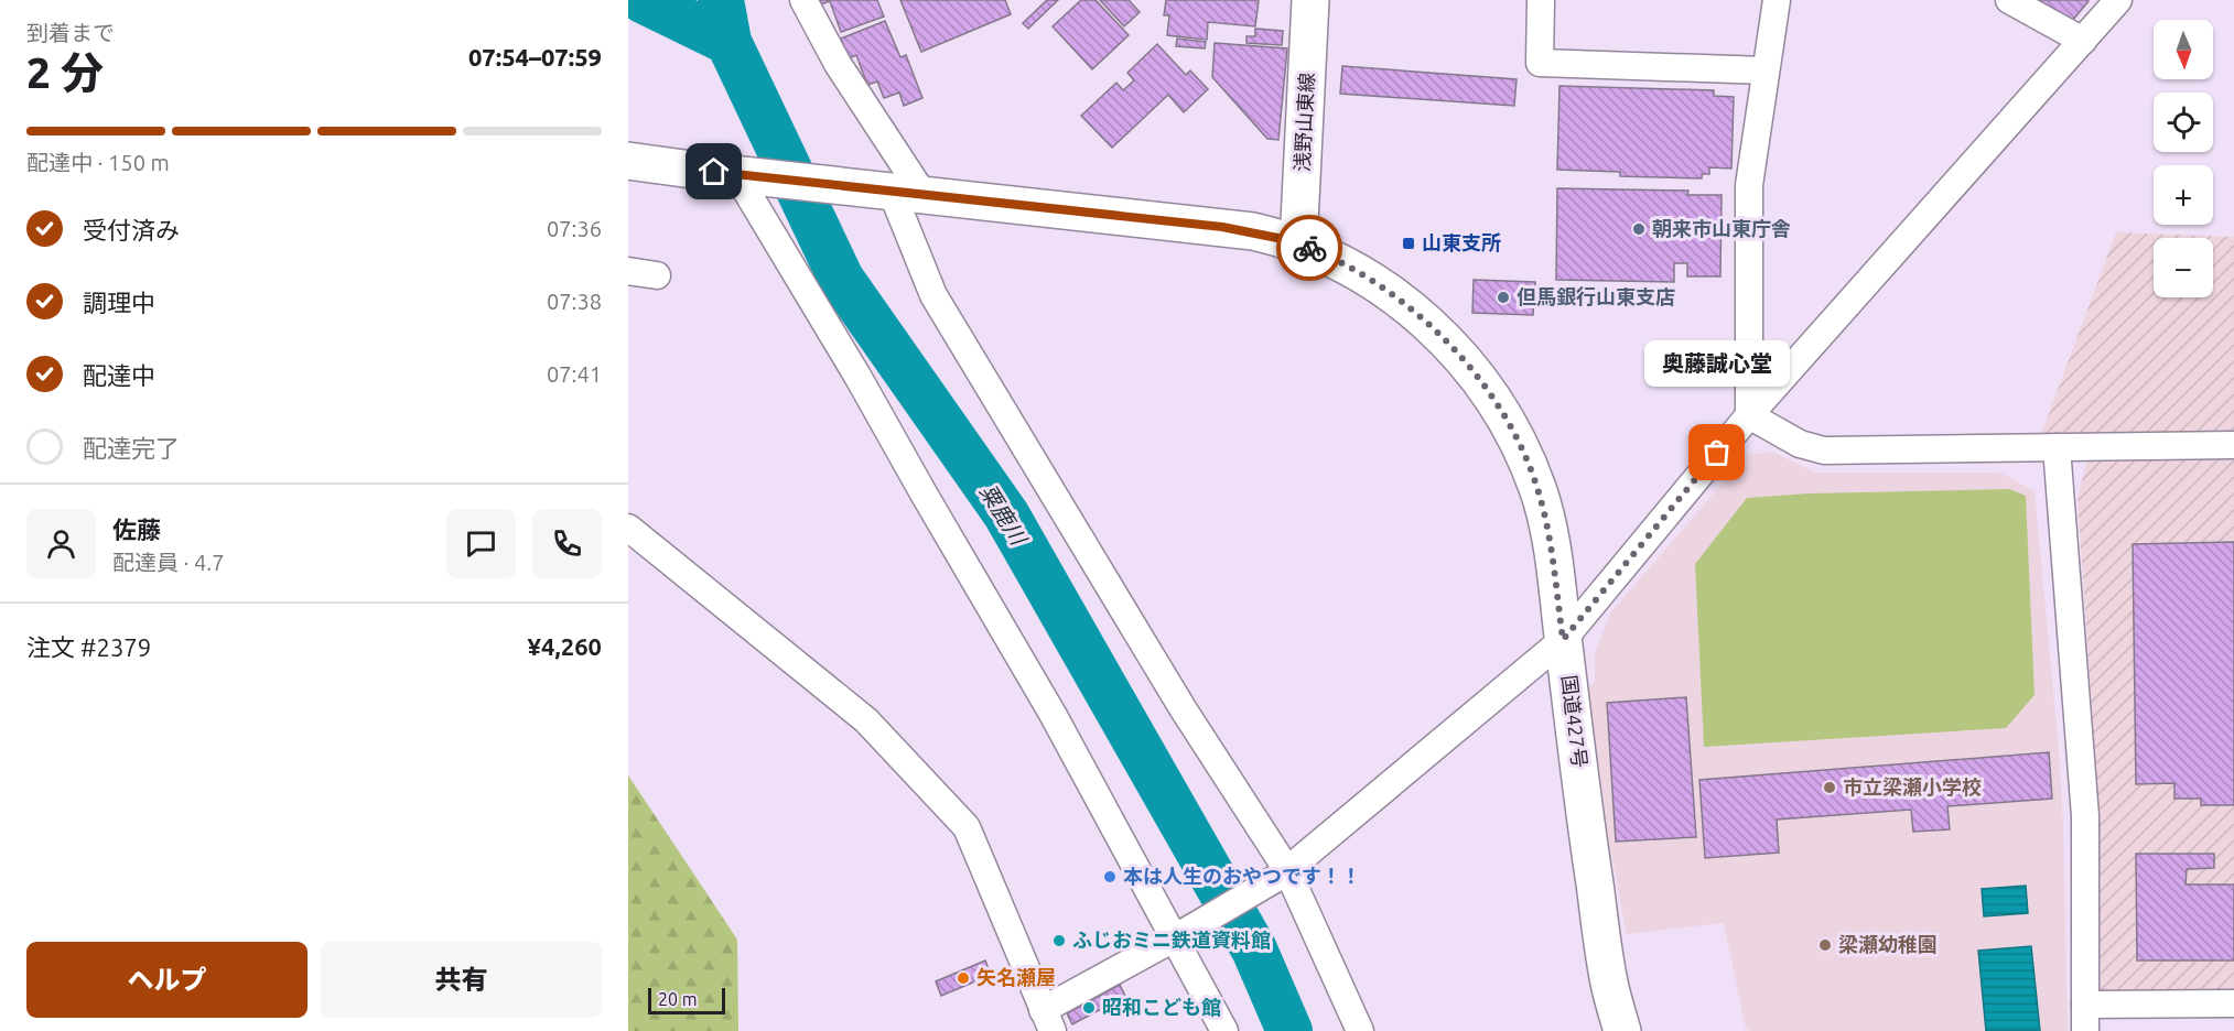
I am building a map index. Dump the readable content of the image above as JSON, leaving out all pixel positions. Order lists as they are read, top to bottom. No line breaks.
{"streets":{"main road":["浅野山東線","国道427号"]},"crossings":[["浅野山東線","国道427号"]],"water":["粟鹿川"],"places":{"other":["朝来市山東庁舎","但馬銀行山東支店","奥藤誠心堂","市立梁瀬小学校","本は人生のおやつです！！","ふじおミニ鉄道資料館","梁瀬幼稚園","矢名瀬屋","昭和こども館"],"transit":["山東支所"]},"scale_bar":"20 m","north":"bottom","page":{"heading":["2 分","到着まで","07:54–07:59"],"panel":["佐藤","配達員 · 4.7","注文 #2379","¥4,260"],"map_buttons":["+","−"],"bar":"配達中 · 150 m","list":[["受付済み","07:36"],["調理中","07:38"],["配達中","07:41"],"配達完了"],"bubble":"奥藤誠心堂","buttons":["ヘルプ","共有"],"scale":"20 m"}}
